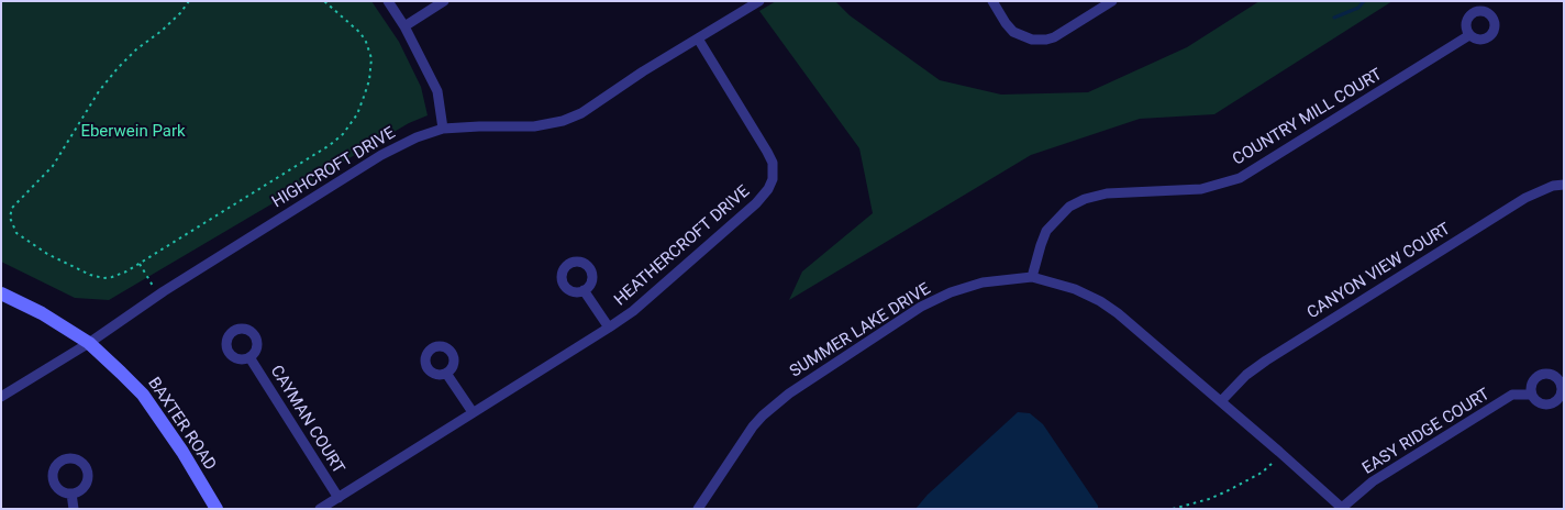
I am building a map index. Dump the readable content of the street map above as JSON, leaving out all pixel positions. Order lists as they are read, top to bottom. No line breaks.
{"streets":{"main road":["BAXTER ROAD"],"street":["COUNTRY MILL COURT","HIGHCROFT DRIVE","HEATHERCROFT DRIVE","CANYON VIEW COURT","SUMMER LAKE DRIVE","CAYMAN COURT","EASY RIDGE COURT"]},"crossings":[["COUNTRY MILL COURT","SUMMER LAKE DRIVE"],["HIGHCROFT DRIVE","HEATHERCROFT DRIVE"],["HIGHCROFT DRIVE","BAXTER ROAD"],["HEATHERCROFT DRIVE","CAYMAN COURT"],["CANYON VIEW COURT","SUMMER LAKE DRIVE"],["SUMMER LAKE DRIVE","EASY RIDGE COURT"]],"parks":["Eberwein Park"]}
